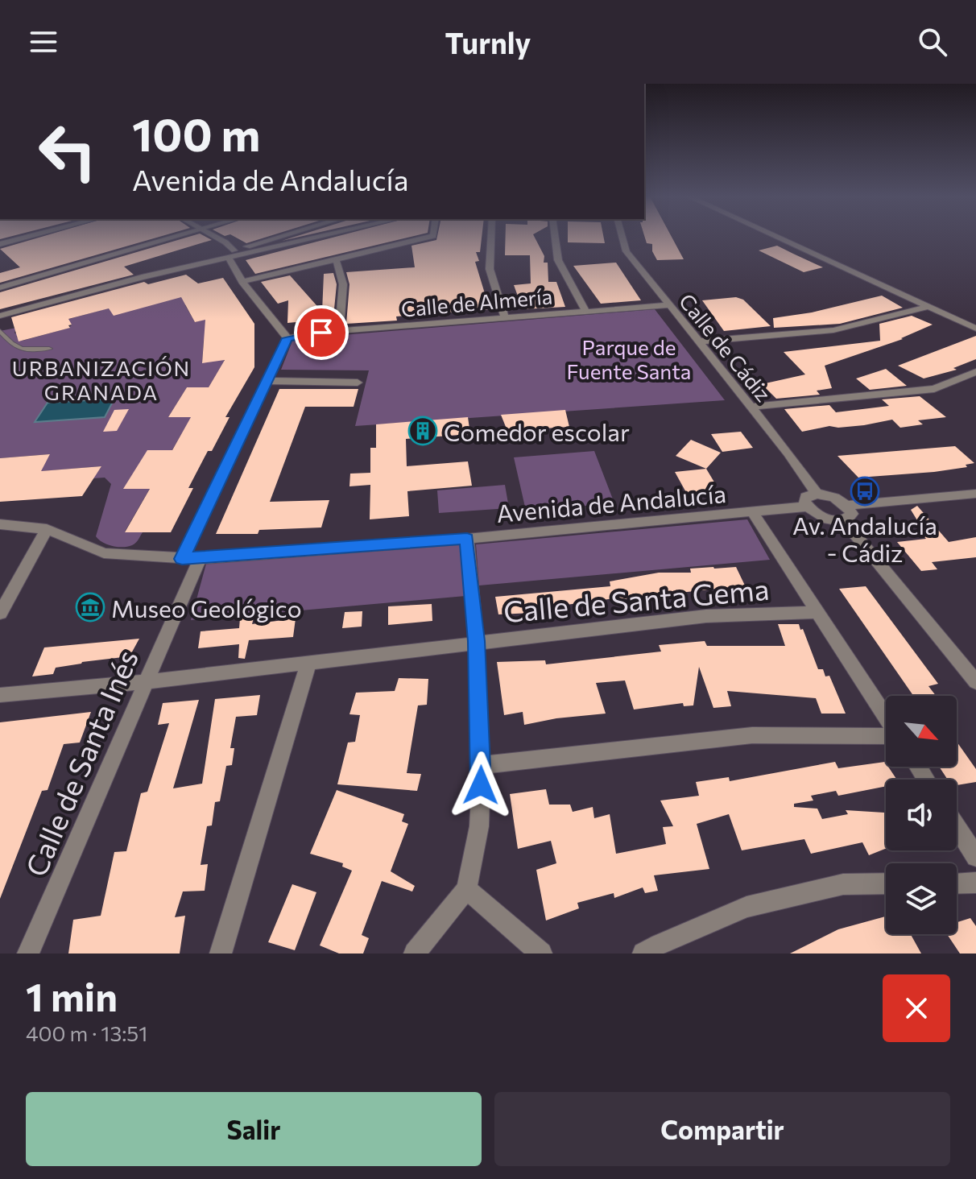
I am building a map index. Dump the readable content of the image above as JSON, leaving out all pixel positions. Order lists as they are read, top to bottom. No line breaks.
{"streets":{"street":["Calle de Almería","Calle de Cádiz","Avenida de Andalucía","Calle de Santa Gema","Calle de Santa Inés"]},"crossings":[["Calle de Almería","Calle de Cádiz"],["Calle de Almería","Calle de Santa Inés"],["Avenida de Andalucía","Calle de Santa Inés"],["Calle de Santa Gema","Calle de Santa Inés"]],"districts":["URBANIZACIÓN GRANADA"],"parks":["Parque de Fuente Santa"],"places":{"building":["Comedor escolar"],"bus stop":["Av. Andalucía - Cádiz"],"museum":["Museo Geológico"]},"north":"bottom right","page":{"header":"Turnly","turn":["100 m","Avenida de Andalucía"],"heading":["1 min","400 m · 13:51"],"buttons":["Salir","Compartir"]}}
